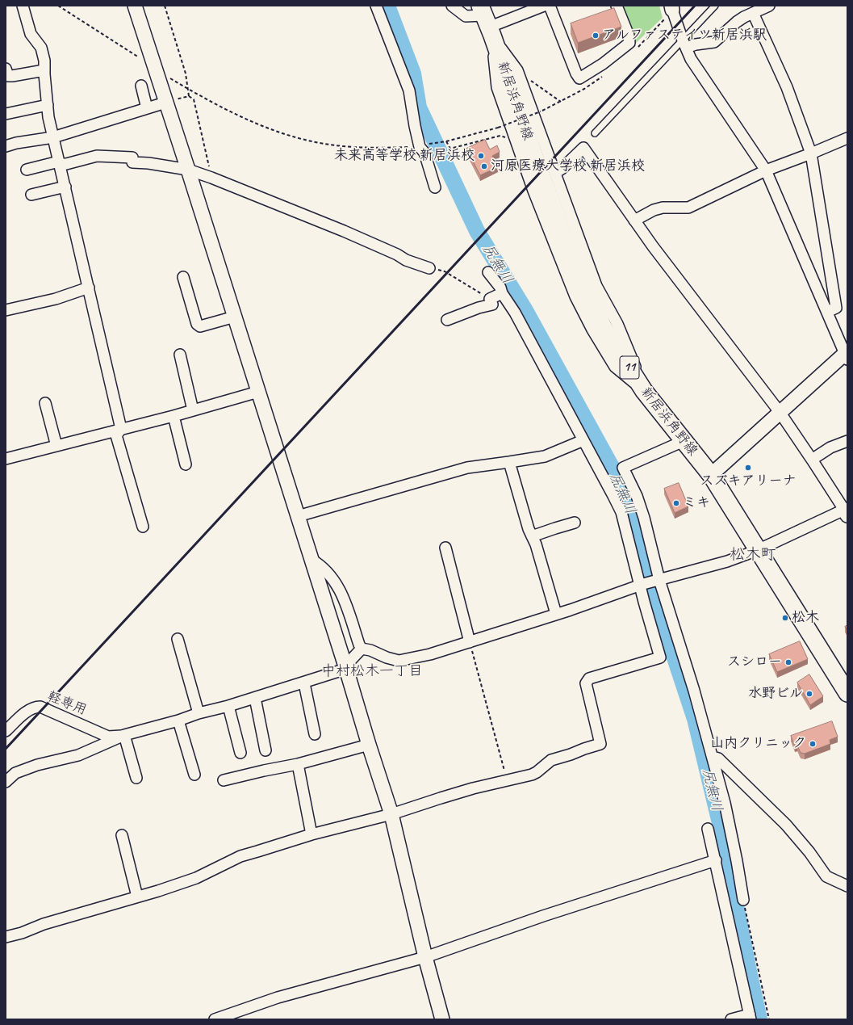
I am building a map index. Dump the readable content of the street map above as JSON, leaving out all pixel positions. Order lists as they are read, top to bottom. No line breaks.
{"streets":{"main road":["新居浜角野線","11"],"street":["軽専用"]},"districts":["松木町","中村松木一丁目"],"water":["尻無川"],"places":["アルファステイツ新居浜駅","未来高等学校 新居浜校","河原医療大学校 新居浜校","スズキアリーナ","ミキ","松木","スシロー","水野ビル","山内クリニック"]}
